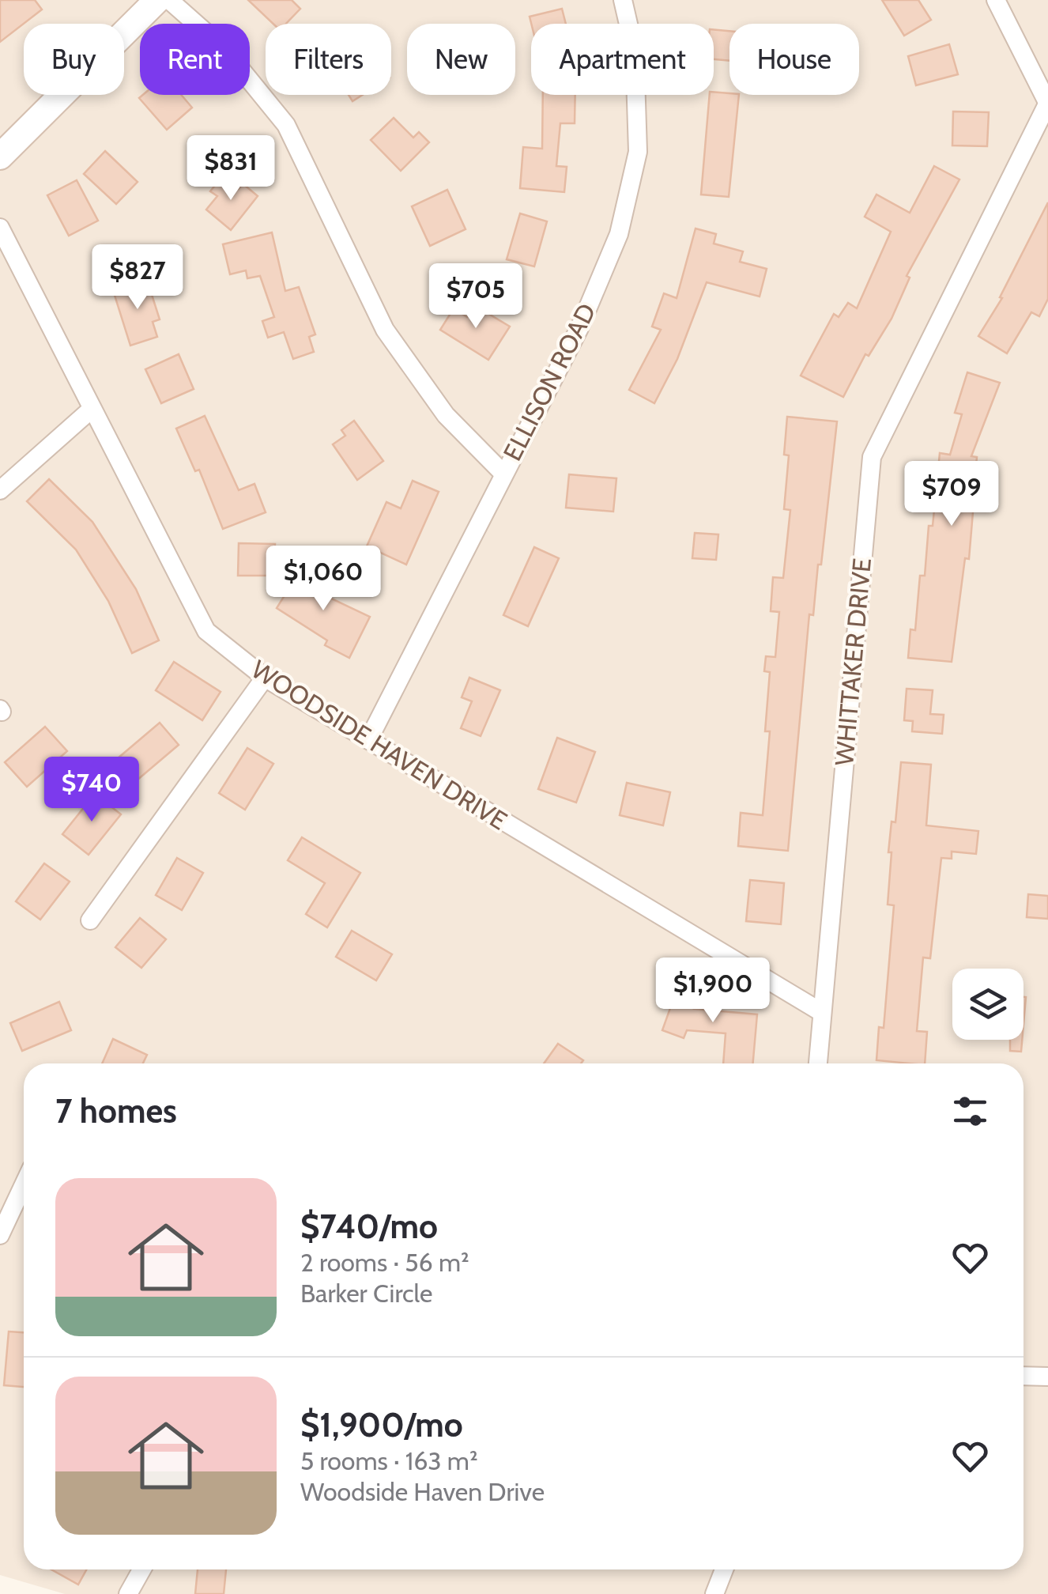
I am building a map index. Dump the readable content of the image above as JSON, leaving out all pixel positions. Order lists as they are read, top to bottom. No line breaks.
{"streets":{"street":["ELLISON ROAD","WHITTAKER DRIVE","WOODSIDE HAVEN DRIVE"]},"crossings":[["ELLISON ROAD","WOODSIDE HAVEN DRIVE"],["WHITTAKER DRIVE","WOODSIDE HAVEN DRIVE"]],"page":{"chip":["Buy","Rent","Filters","New","Apartment","House"],"price":["$831","$827","$705","$709","$1,060","$740","$1,900"],"heading":"7 homes","list":[{"name":"$740/mo","note":"2 rooms · 56 m² · Barker Circle"},{"name":"$1,900/mo","note":"5 rooms · 163 m² · Woodside Haven Drive"}]}}
